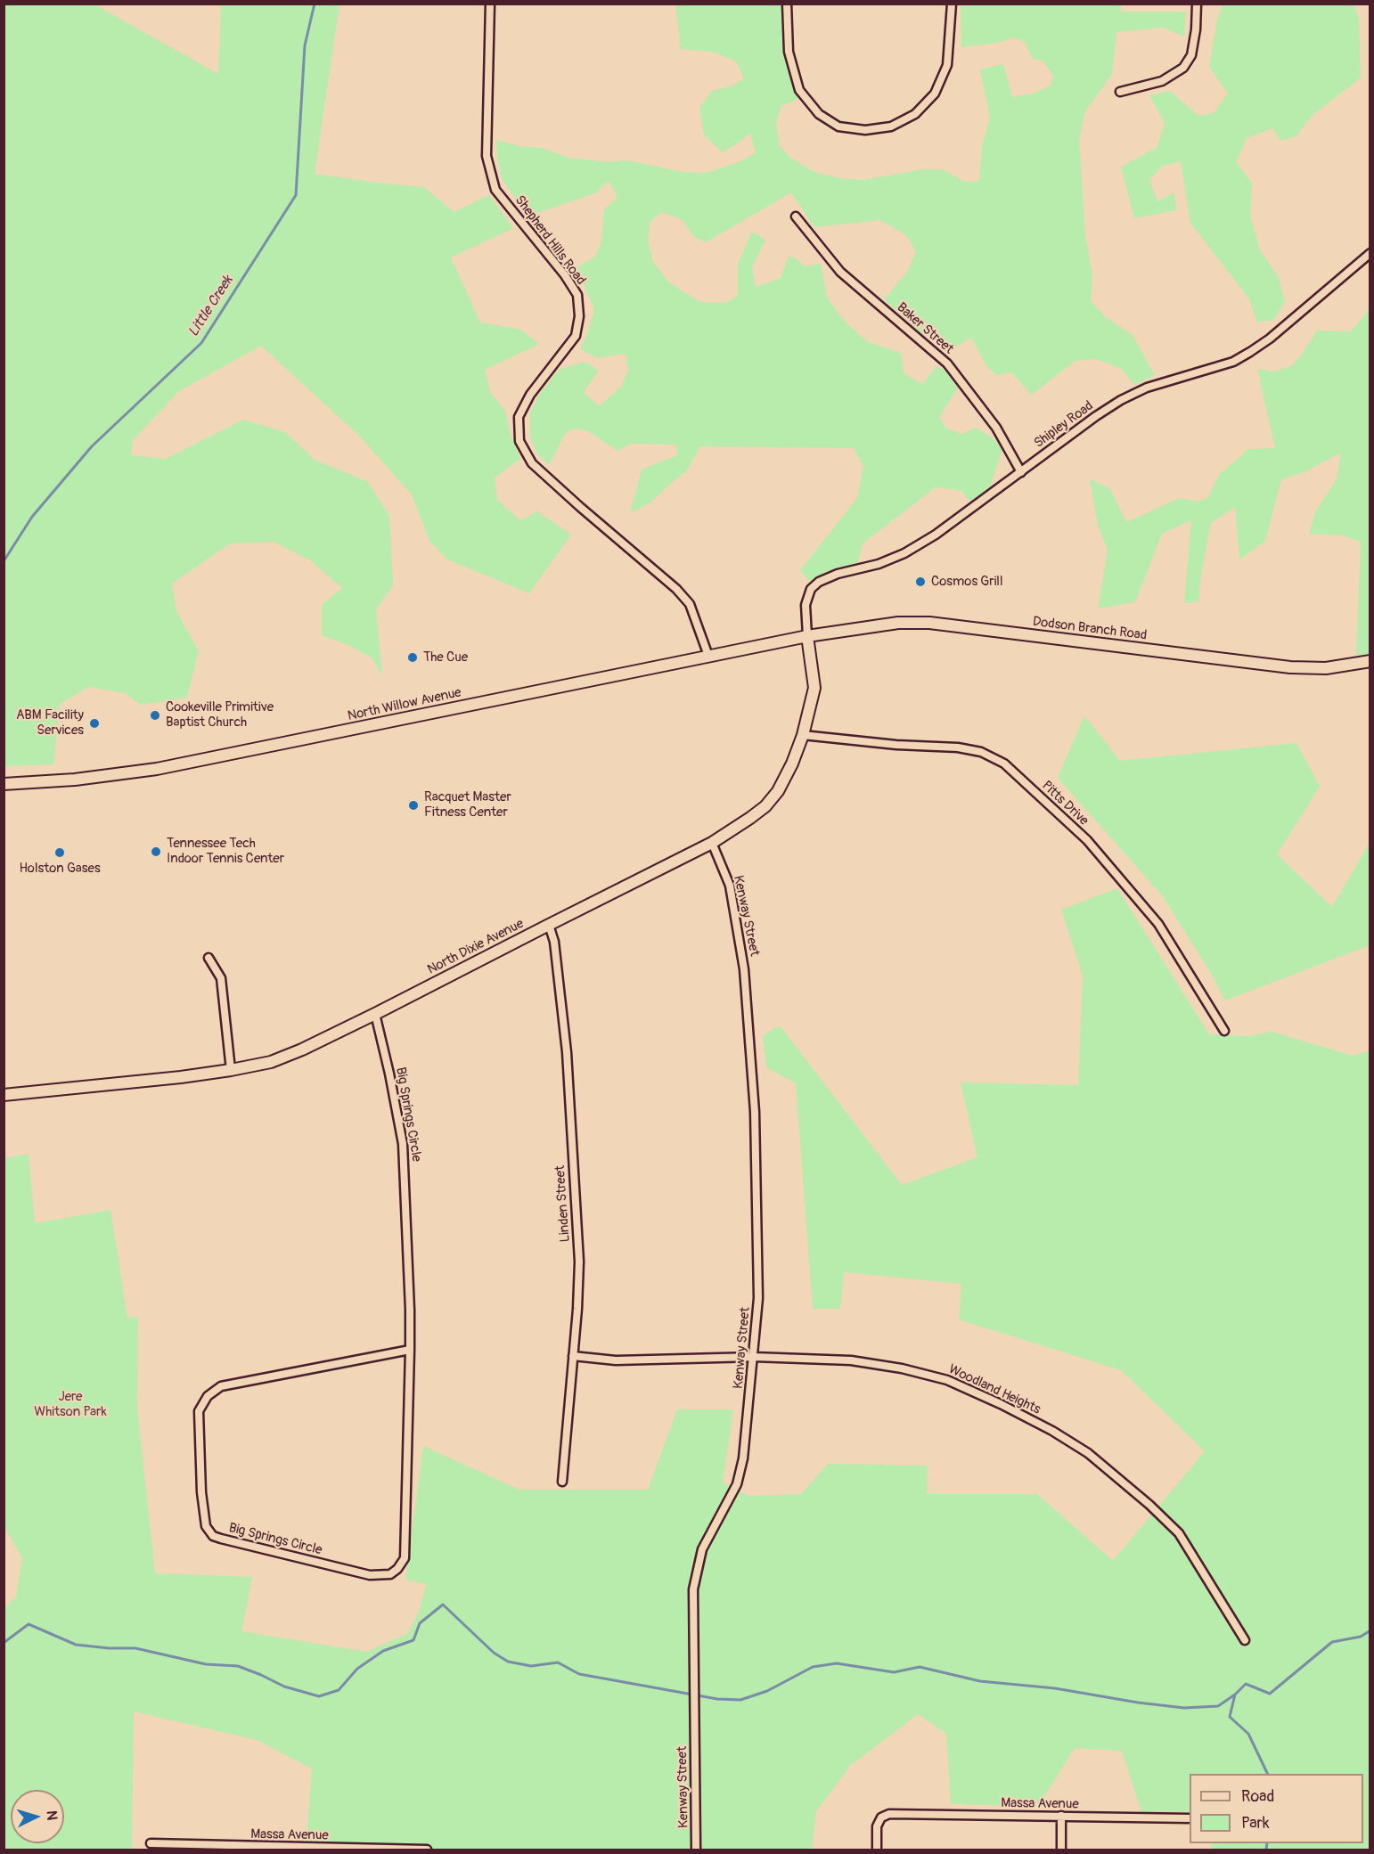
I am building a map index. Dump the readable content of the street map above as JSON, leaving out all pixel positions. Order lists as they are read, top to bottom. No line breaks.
{"streets":{"main road":["Dodson Branch Road","North Willow Avenue","North Dixie Avenue"],"street":["Shepherd Hills Road","Baker Street","Shipley Road","Pitts Drive","Kenway Street","Big Springs Circle","Linden Street","Woodland Heights","Massa Avenue"]},"crossings":[["Shepherd Hills Road","North Willow Avenue"],["Baker Street","Shipley Road"],["Shipley Road","Dodson Branch Road"],["Shipley Road","North Willow Avenue"],["Shipley Road","North Dixie Avenue"],["Dodson Branch Road","North Willow Avenue"],["Dodson Branch Road","North Dixie Avenue"],["North Willow Avenue","North Dixie Avenue"],["Pitts Drive","North Dixie Avenue"],["Kenway Street","North Dixie Avenue"],["Kenway Street","Woodland Heights"],["North Dixie Avenue","Big Springs Circle"],["North Dixie Avenue","Linden Street"],["Linden Street","Woodland Heights"]],"water":["Little Creek"],"parks":["Jere Whitson Park"],"places":["Cosmos Grill","The Cue","Cookeville Primitive Baptist Church","ABM Facility Services","Racquet Master Fitness Center","Tennessee Tech Indoor Tennis Center","Holston Gases"],"legend":["Road","Park"],"north":"right"}
